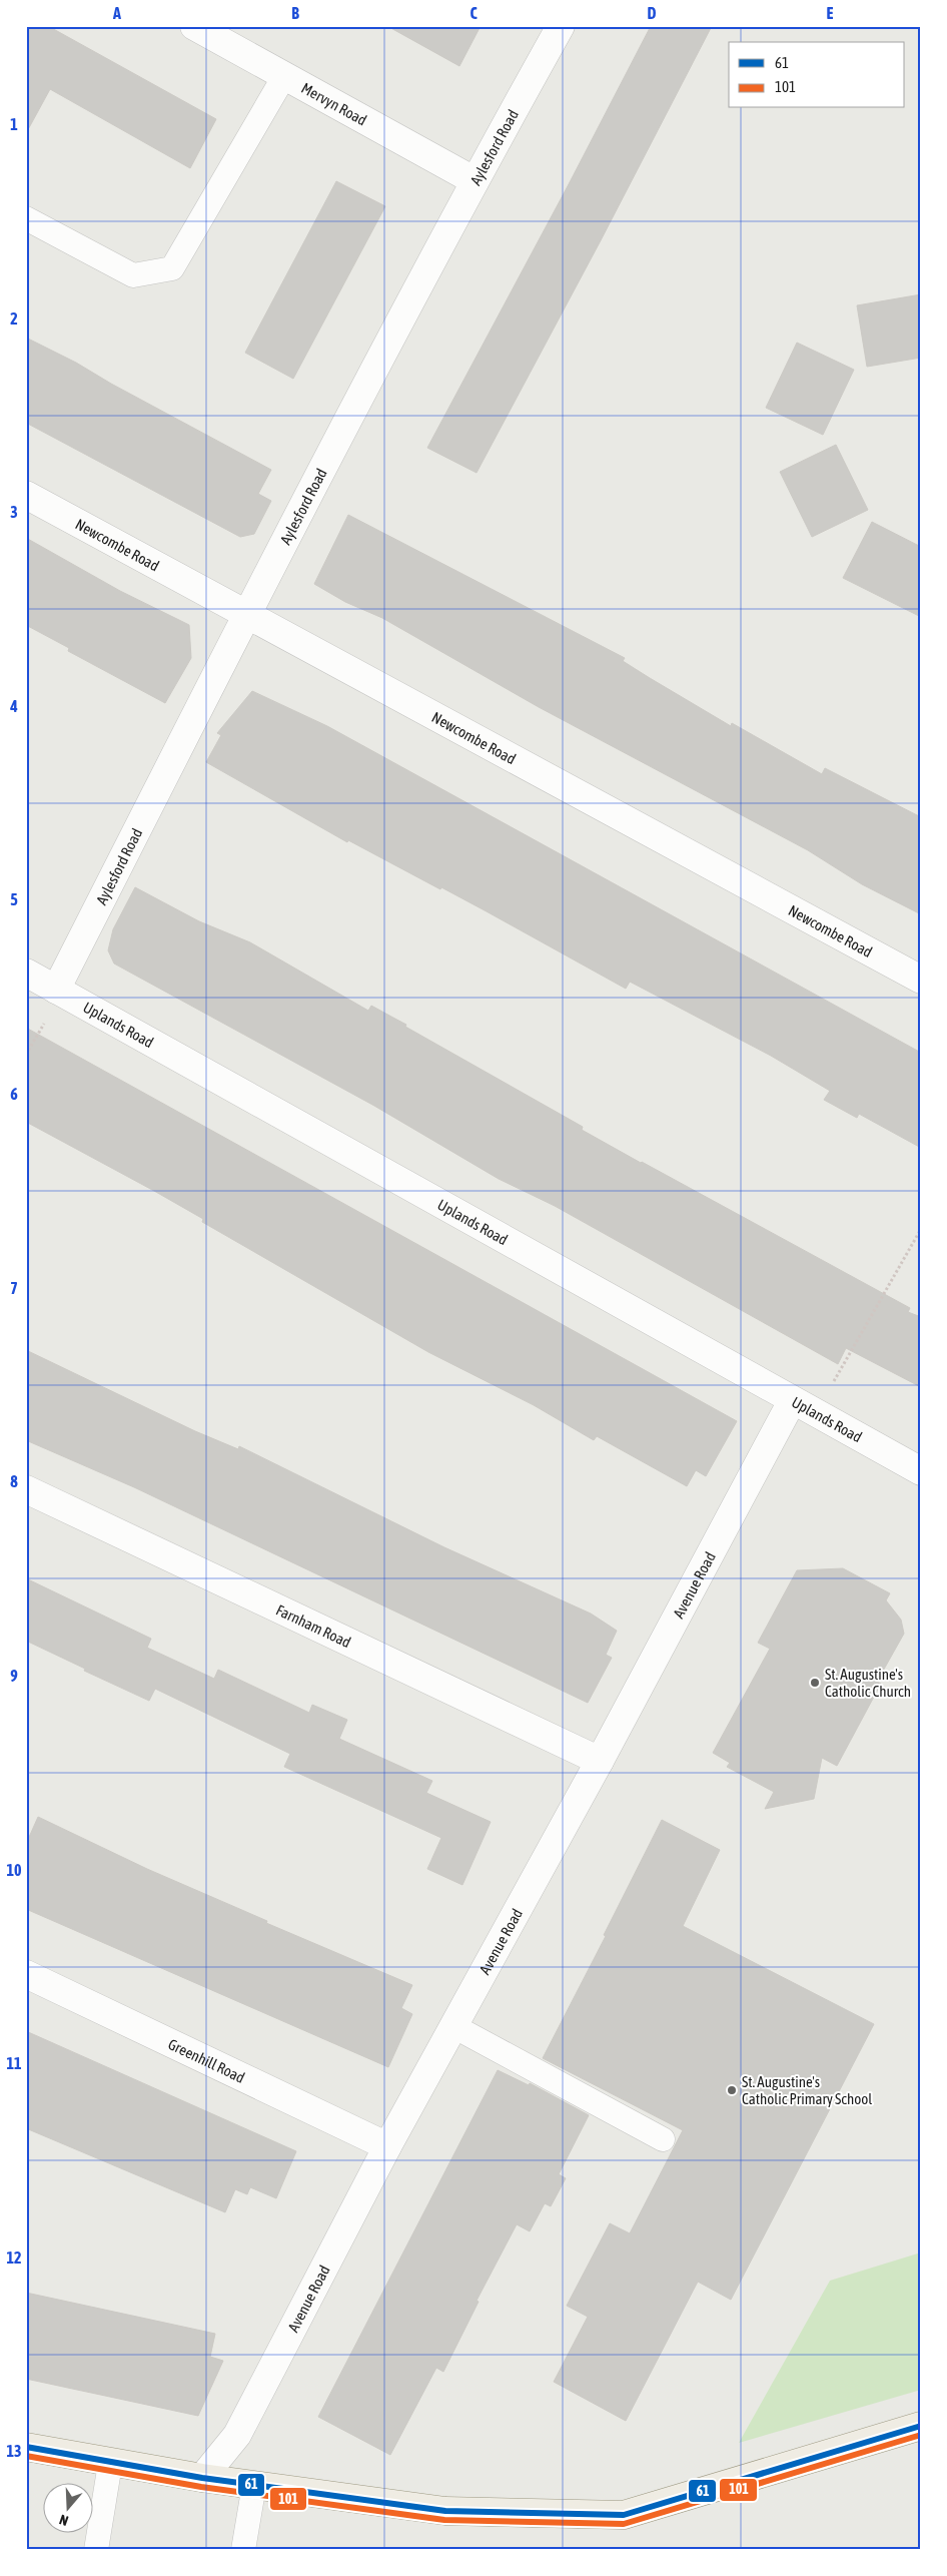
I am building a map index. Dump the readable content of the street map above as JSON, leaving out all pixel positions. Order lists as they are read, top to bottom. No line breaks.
{"streets":{"street":["Mervyn Road","Aylesford Road","Newcombe Road","Uplands Road","Avenue Road","Farnham Road","Greenhill Road"]},"crossings":[["Mervyn Road","Aylesford Road"],["Aylesford Road","Newcombe Road"],["Aylesford Road","Uplands Road"],["Uplands Road","Avenue Road"],["Avenue Road","Farnham Road"],["Avenue Road","Greenhill Road"]],"places":["St. Augustine's Catholic Church","St. Augustine's Catholic Primary School"],"lines":["transit line 61","transit line 101"],"legend":["61","101"],"north":"bottom","grid":{"columns":["A","B","C","D","E"],"rows":["1","2","3","4","5","6","7","8","9","10","11","12","13"]}}
